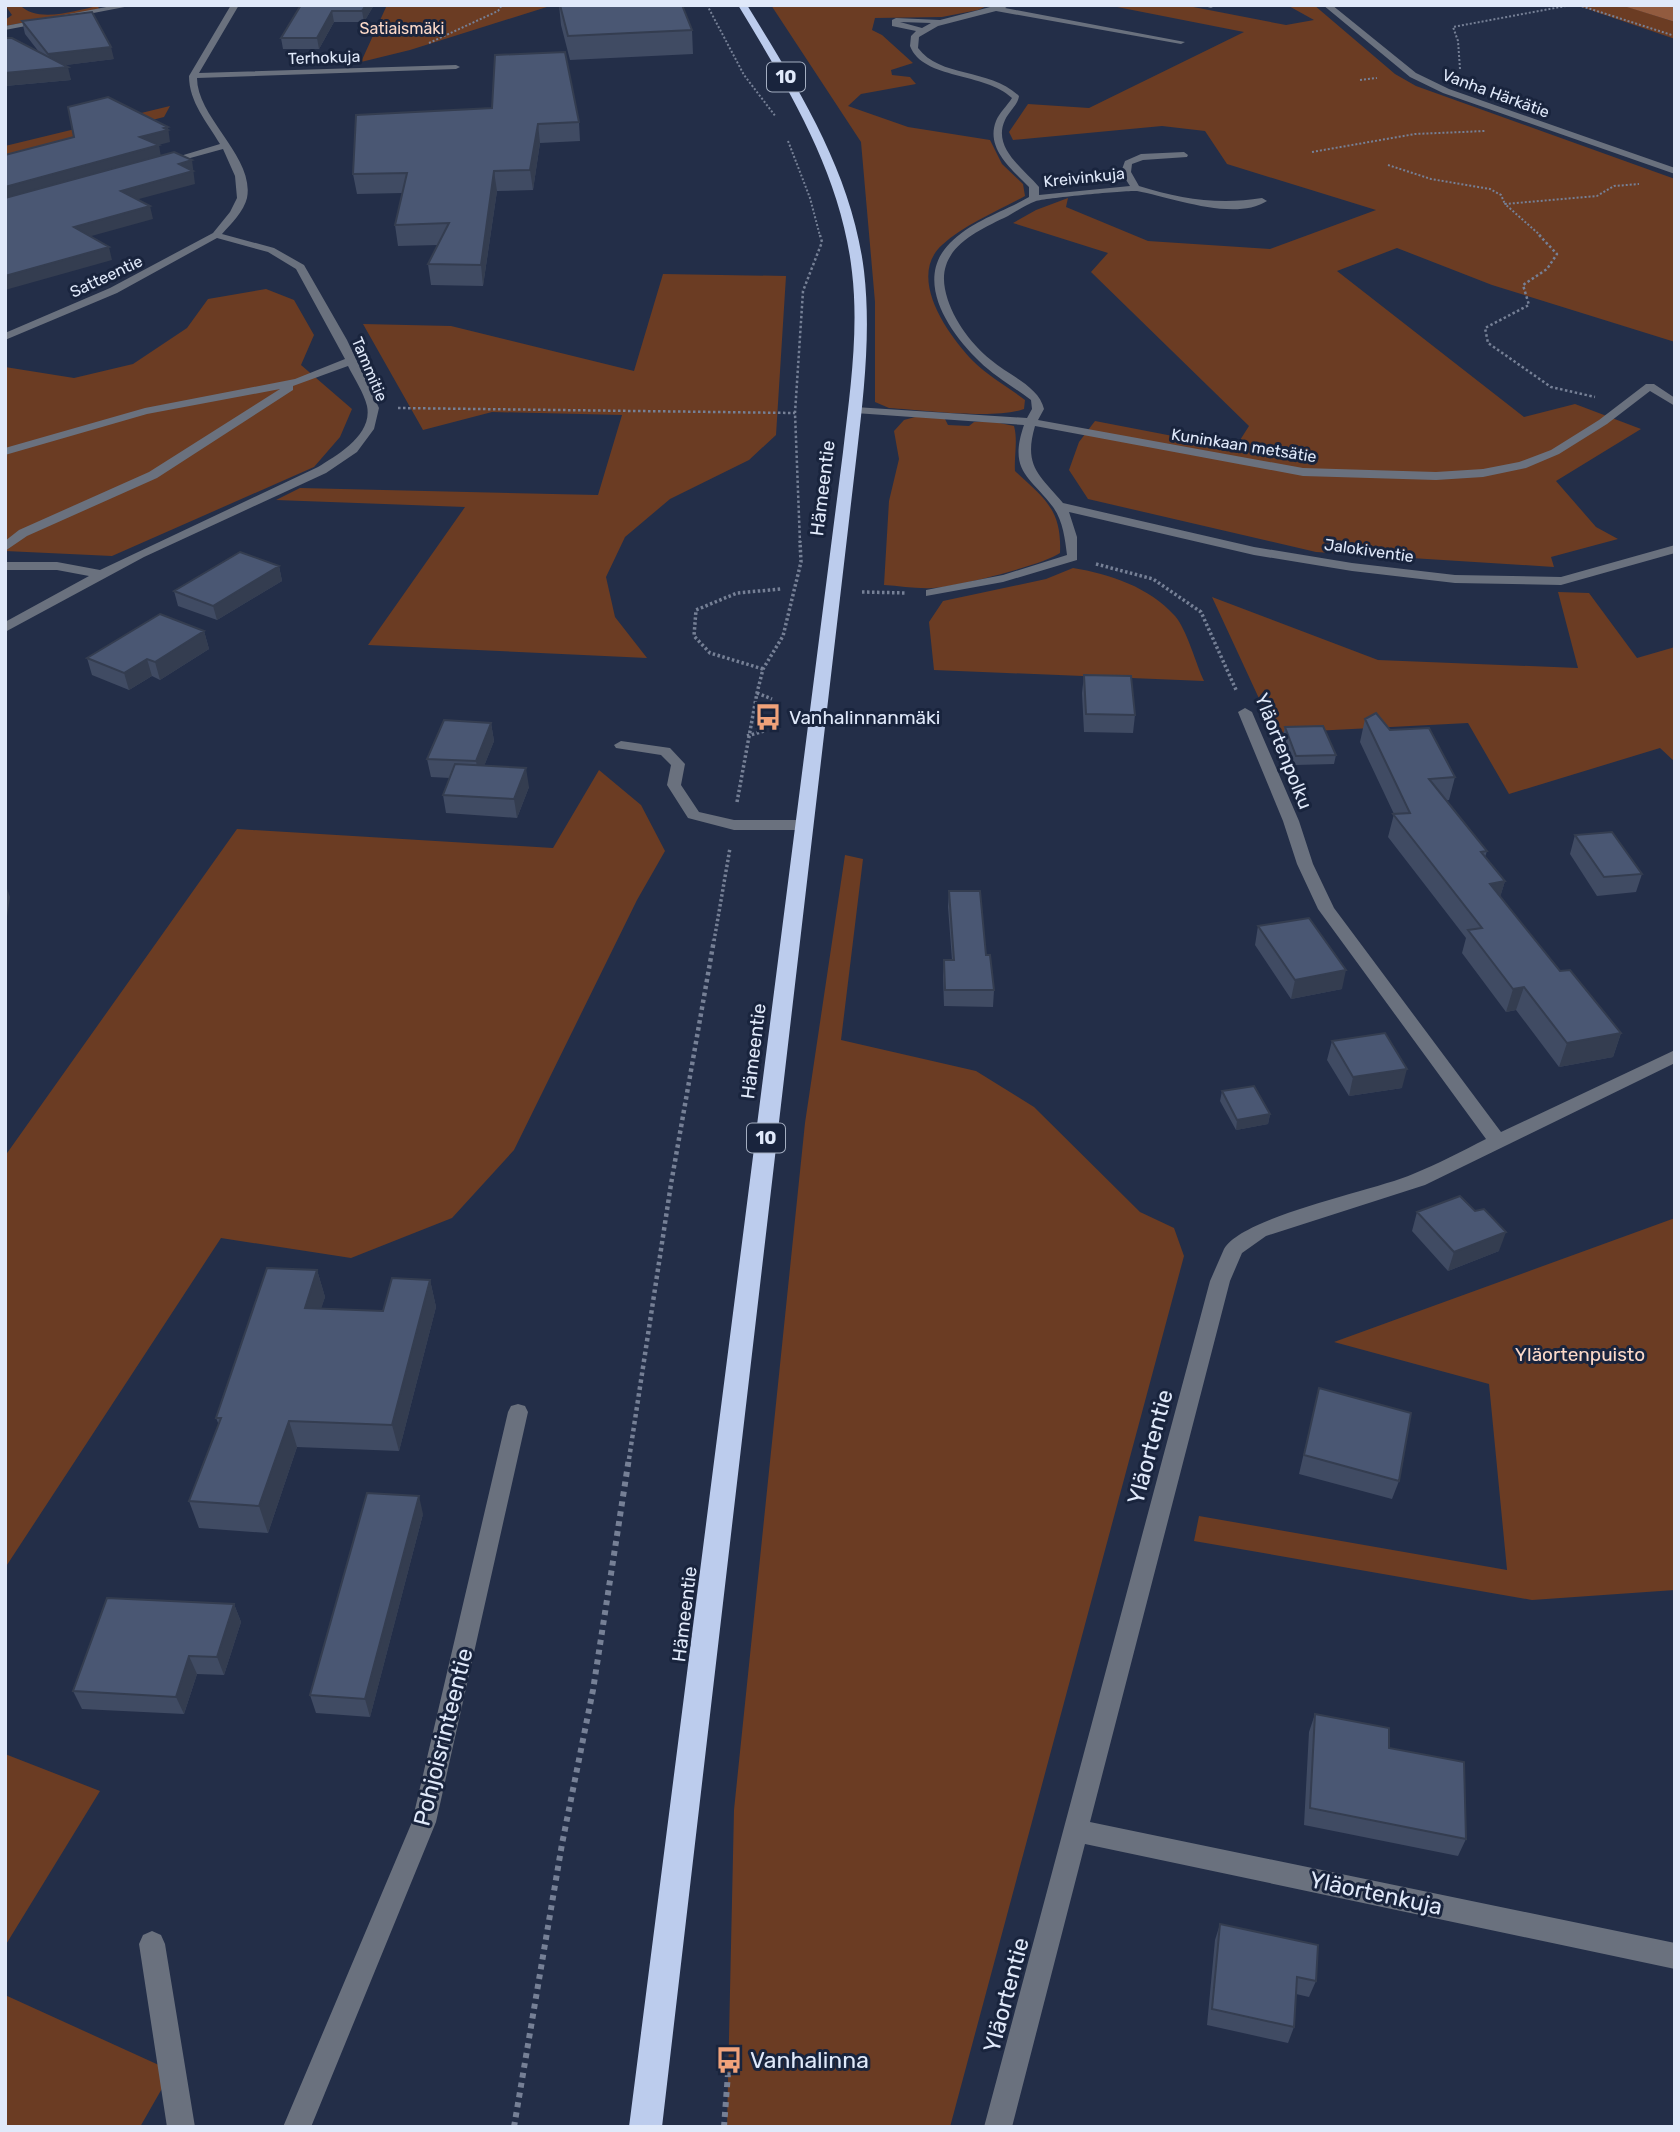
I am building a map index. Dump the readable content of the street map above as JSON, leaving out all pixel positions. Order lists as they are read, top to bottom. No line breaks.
{"streets":{"highway":["10","Hämeentie"],"street":["Terhokuja","Vanha Härkätie","Kreivinkuja","Satteentie","Tammitie","Kuninkaan metsätie","Jalokiventie","Yläortenpolku","Yläortentie","Pohjoisrinteentie","Yläortenkuja"]},"crossings":[["Satteentie","Tammitie"],["Kuninkaan metsätie","Hämeentie"],["Yläortenpolku","Yläortentie"],["Yläortentie","Yläortenkuja"]],"parks":["Satiaismäki","Yläortenpuisto"],"places":{"bus stop":["Vanhalinnanmäki","Vanhalinna"]}}
